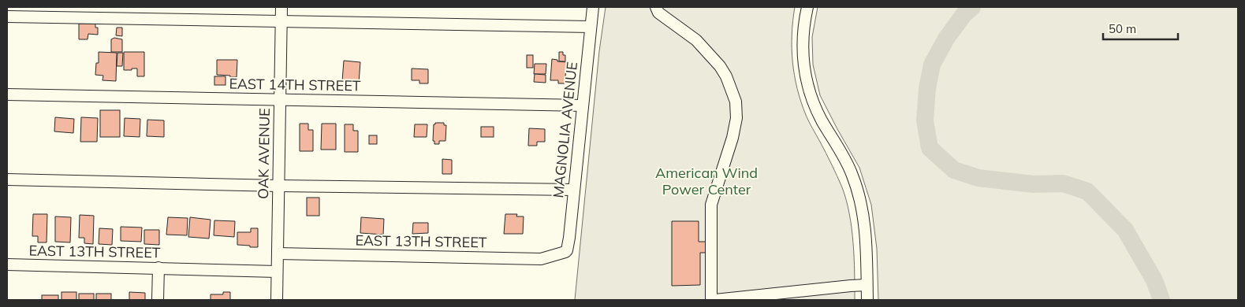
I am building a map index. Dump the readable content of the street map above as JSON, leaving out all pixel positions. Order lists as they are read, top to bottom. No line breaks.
{"streets":{"street":["EAST 14TH STREET","MAGNOLIA AVENUE","OAK AVENUE","EAST 13TH STREET"]},"crossings":[["EAST 14TH STREET","MAGNOLIA AVENUE"],["EAST 14TH STREET","OAK AVENUE"],["MAGNOLIA AVENUE","EAST 13TH STREET"],["OAK AVENUE","EAST 13TH STREET"]],"parks":["American Wind Power Center"],"scale_bar":"50 m"}
